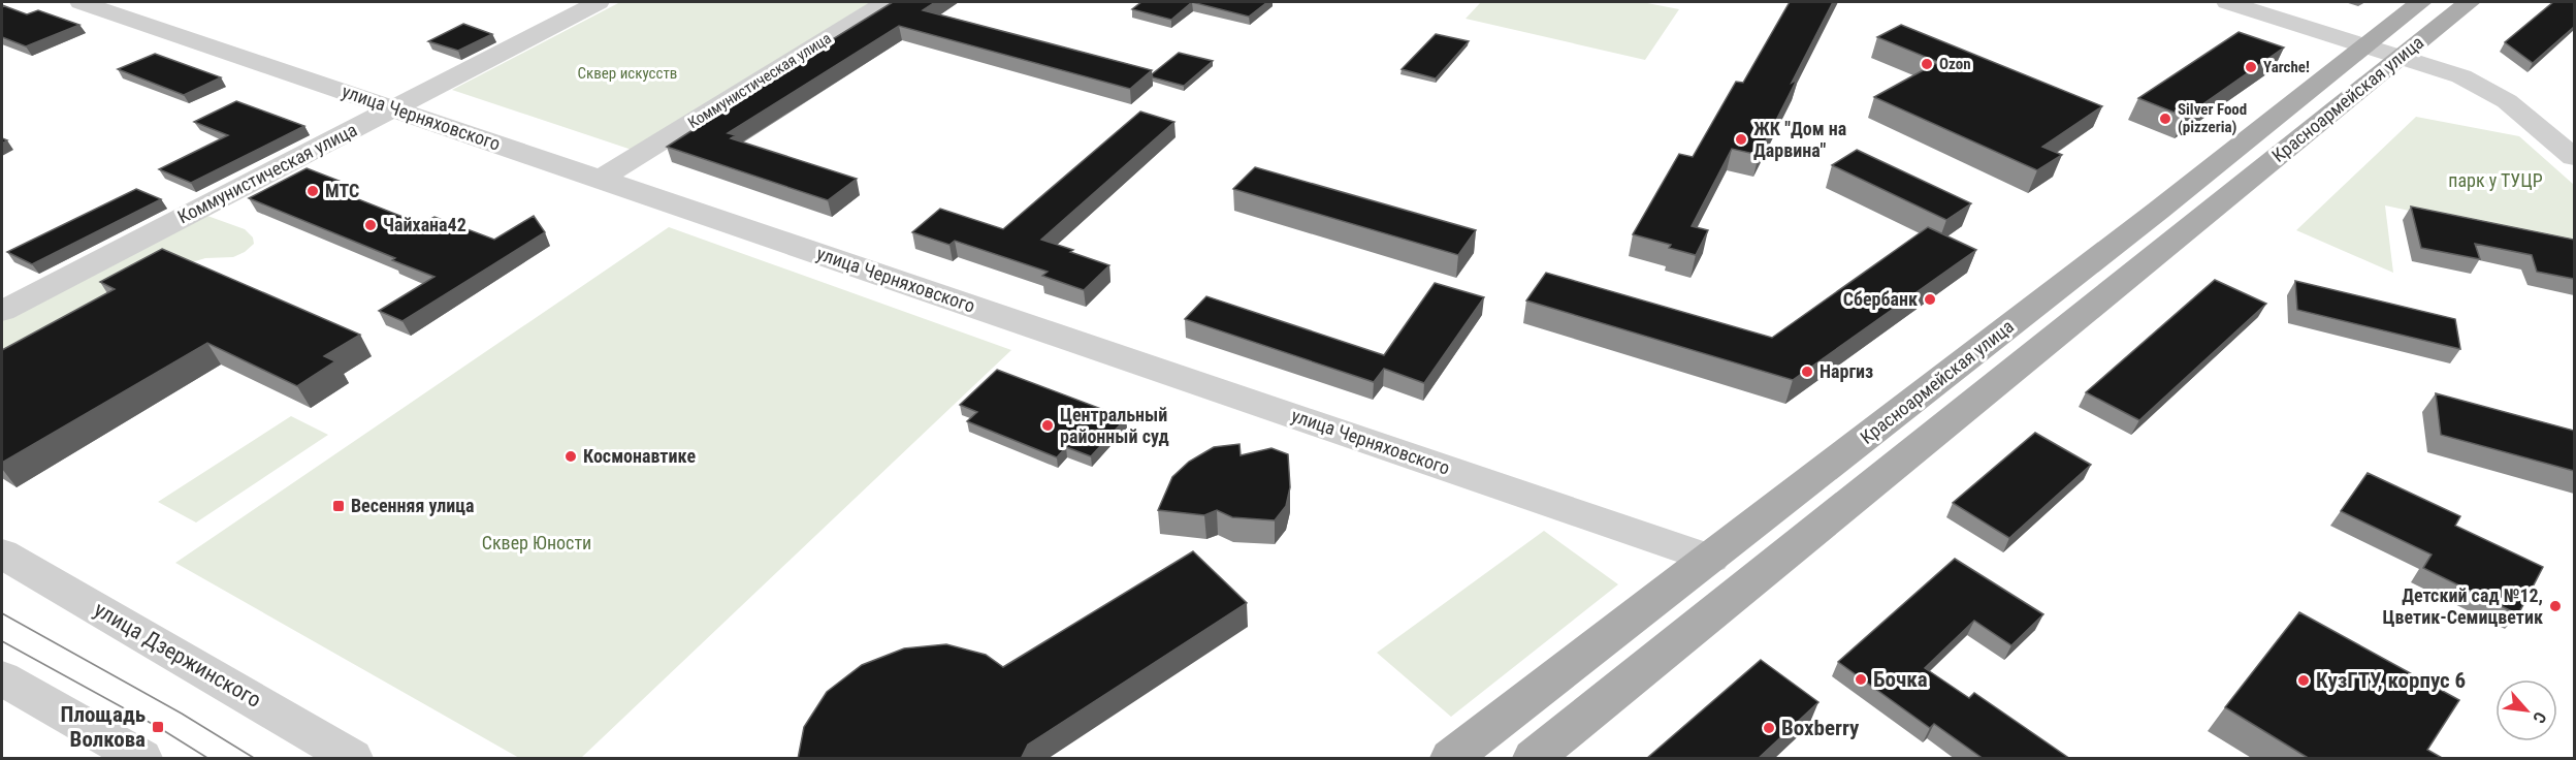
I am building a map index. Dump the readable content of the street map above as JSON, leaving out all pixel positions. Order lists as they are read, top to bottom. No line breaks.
{"streets":{"main road":["Красноармейская улица"],"street":["Коммунистическая улица","улица Черняховского","улица Дзержинского"]},"crossings":[["Коммунистическая улица","улица Черняховского"],["Красноармейская улица","улица Черняховского"]],"parks":["Сквер искусств","парк у ТУЦР","Сквер Юности"],"places":{"other":["Ozon","Yarche!","Silver Food (pizzeria)","ЖК \"Дом на Дарвина\"","МТС","Чайхана42","Сбербанк","Наргиз","Центральный районный суд","Космонавтике","Детский сад №12, Цветик-Семицветик","Бочка","КузГТУ, корпус 6","Boxberry"],"transit":["Весенняя улица","Площадь Волкова"]},"north":"bottom right"}
